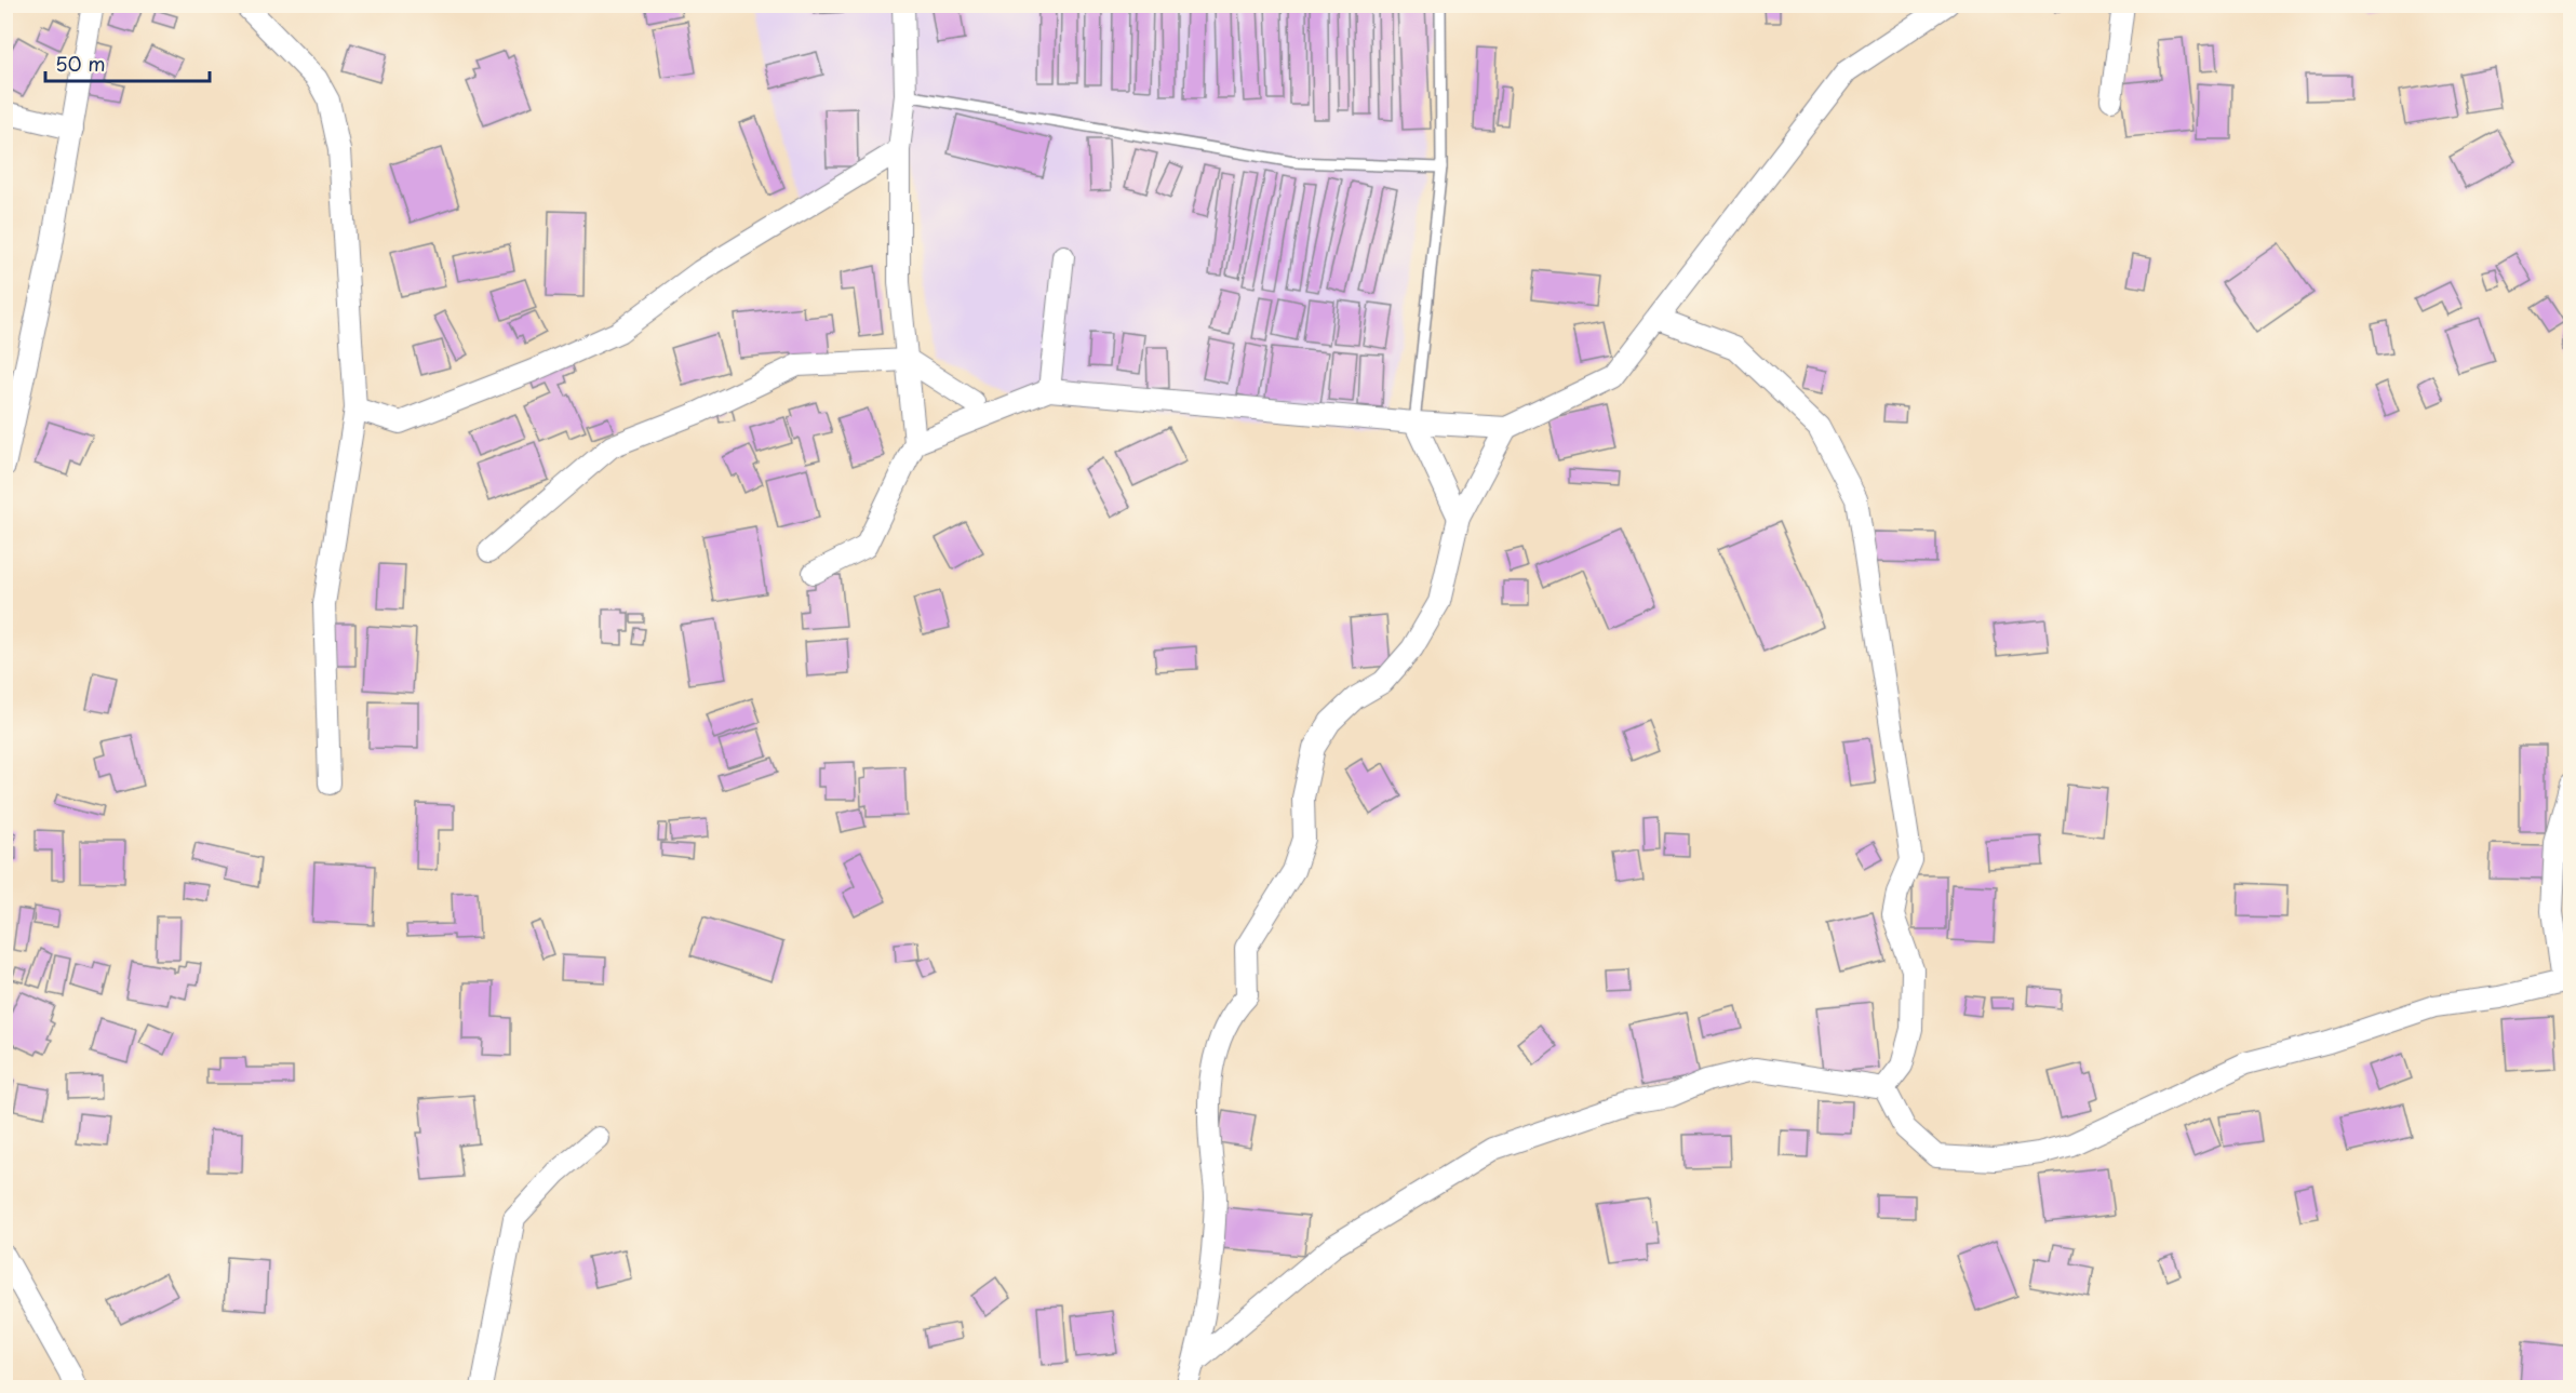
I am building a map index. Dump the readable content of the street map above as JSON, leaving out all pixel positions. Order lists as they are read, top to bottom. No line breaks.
{"scale_bar":"50 m"}
